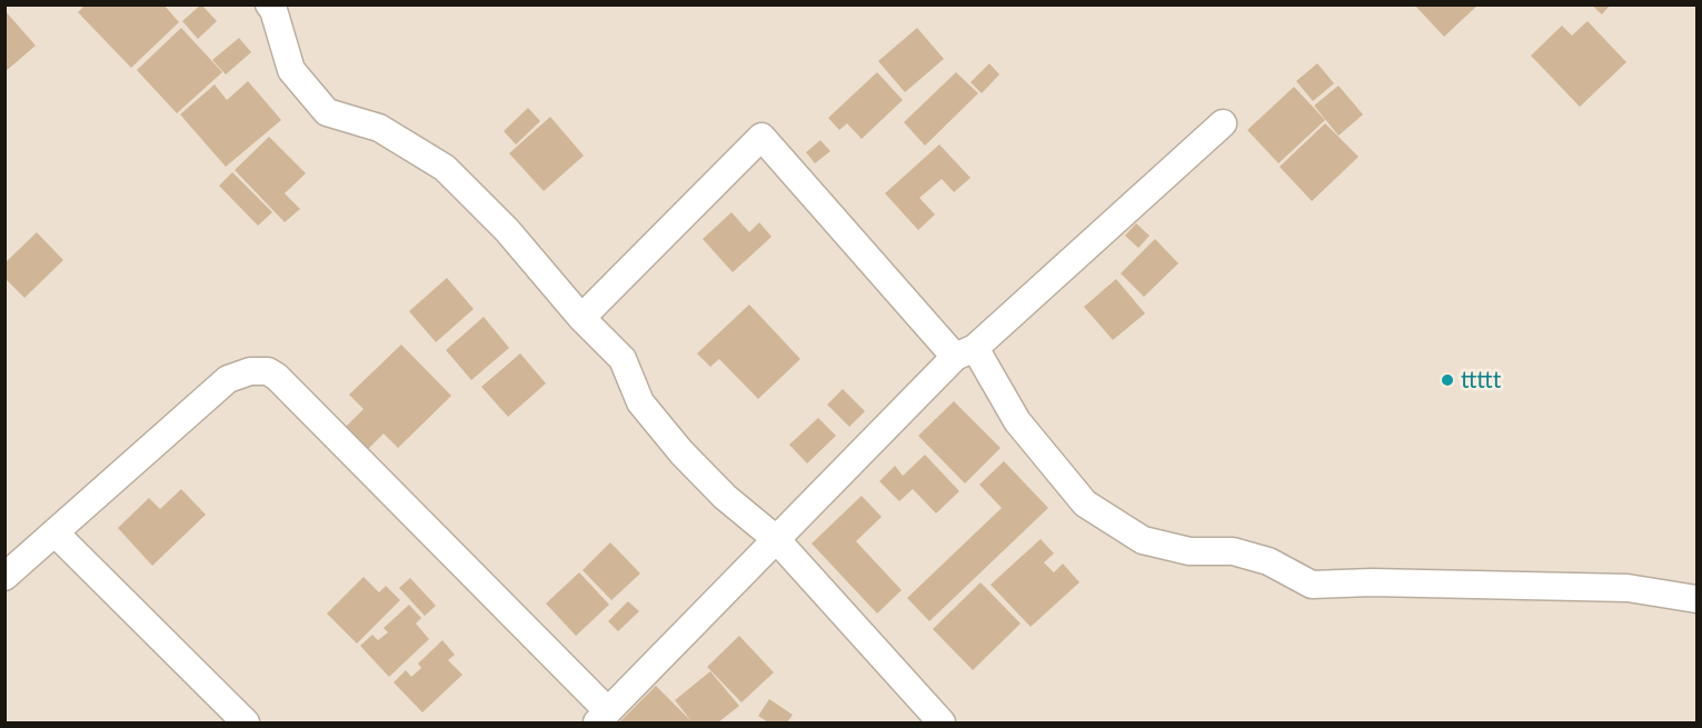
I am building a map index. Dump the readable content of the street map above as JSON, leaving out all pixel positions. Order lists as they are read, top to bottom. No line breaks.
{"places":["ttttt"]}
